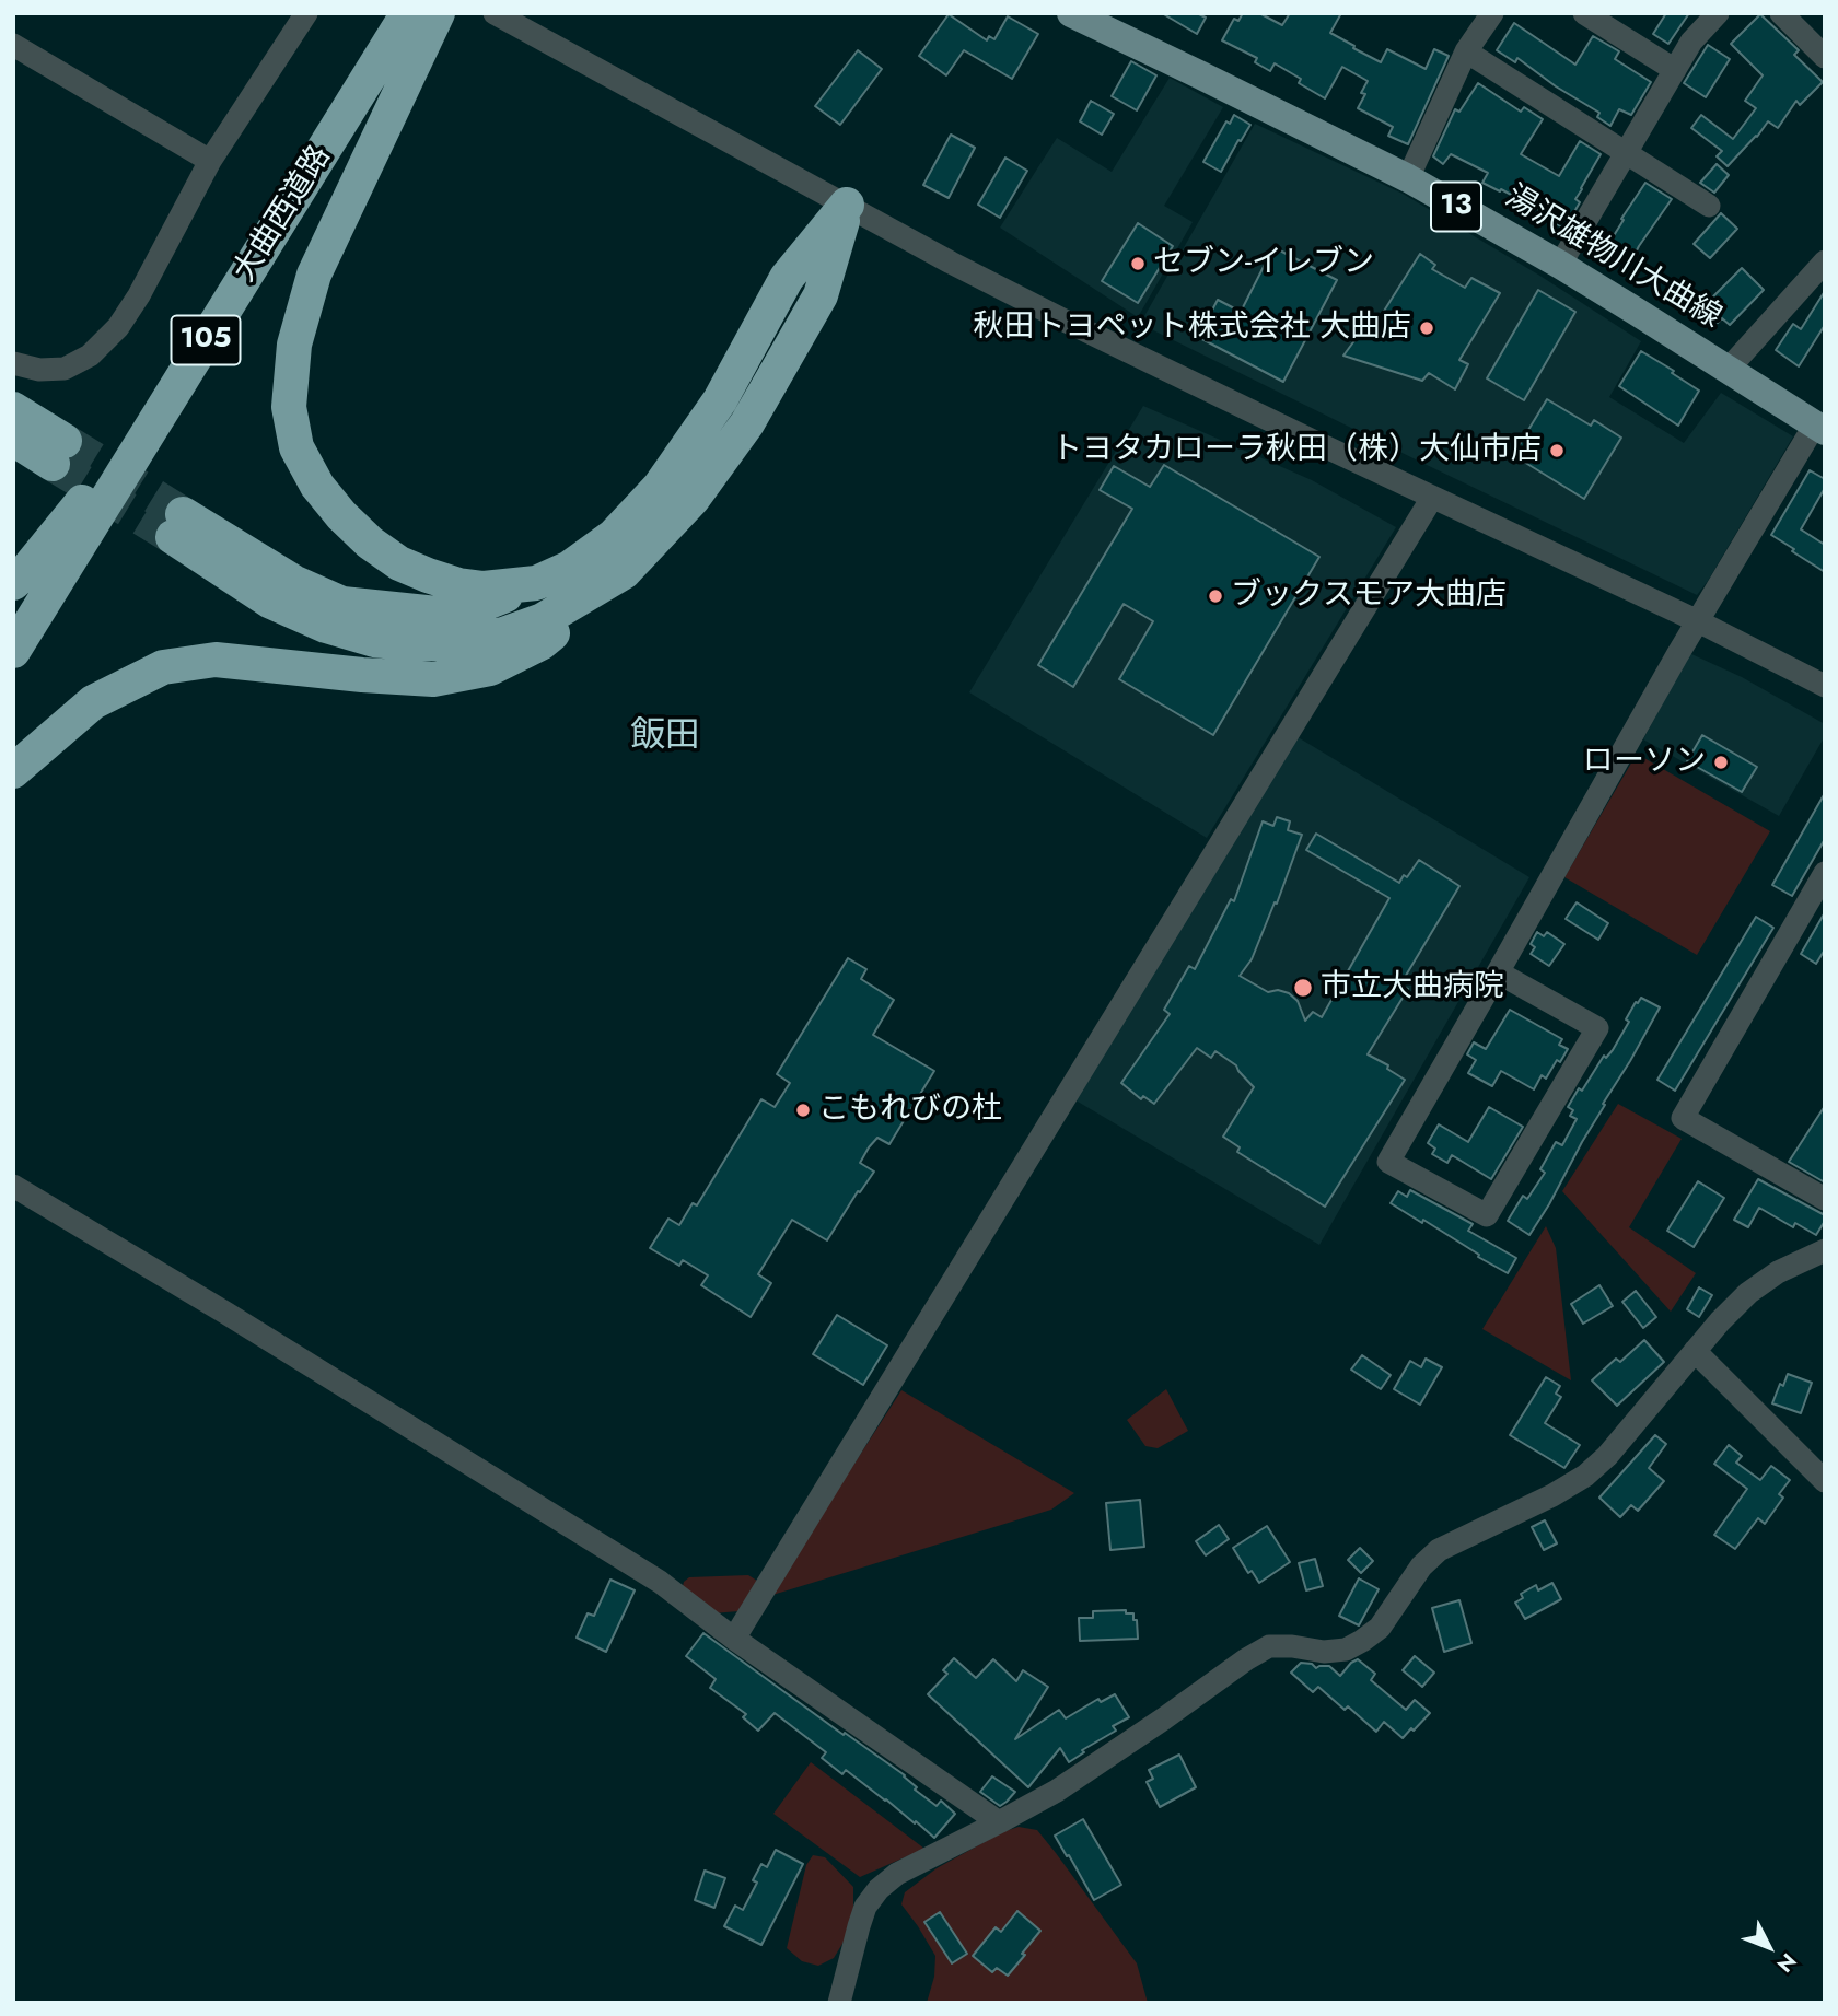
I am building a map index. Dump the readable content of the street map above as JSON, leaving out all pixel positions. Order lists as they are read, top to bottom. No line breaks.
{"streets":{"highway":["大曲西道路","105"],"main road":["13","湯沢雄物川大曲線"]},"districts":["飯田"],"places":["セブン-イレブン","秋田トヨペット株式会社 大曲店","トヨタカローラ秋田（株）大仙市店","ブックスモア大曲店","ローソン","市立大曲病院","こもれびの杜"],"north":"bottom right"}
